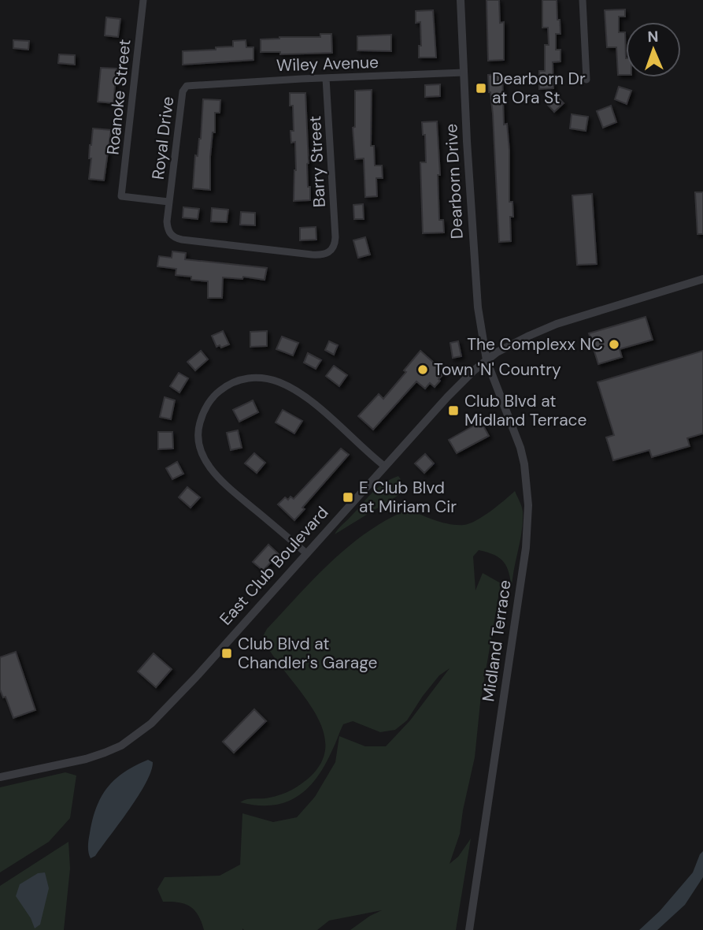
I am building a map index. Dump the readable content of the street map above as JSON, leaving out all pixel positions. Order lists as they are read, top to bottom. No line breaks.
{"streets":{"street":["Wiley Avenue","Roanoke Street","Royal Drive","Barry Street","Dearborn Drive","East Club Boulevard","Midland Terrace"]},"crossings":[["Wiley Avenue","Royal Drive"],["Wiley Avenue","Barry Street"],["Wiley Avenue","Dearborn Drive"],["Roanoke Street","Royal Drive"],["Royal Drive","Barry Street"],["Dearborn Drive","East Club Boulevard"],["Dearborn Drive","Midland Terrace"],["East Club Boulevard","Midland Terrace"]],"places":{"transit":["Dearborn Dr at Ora St","Club Blvd at Midland Terrace","E Club Blvd at Miriam Cir","Club Blvd at Chandler's Garage"],"other":["The Complexx NC","Town 'N' Country"]},"north":"top"}
